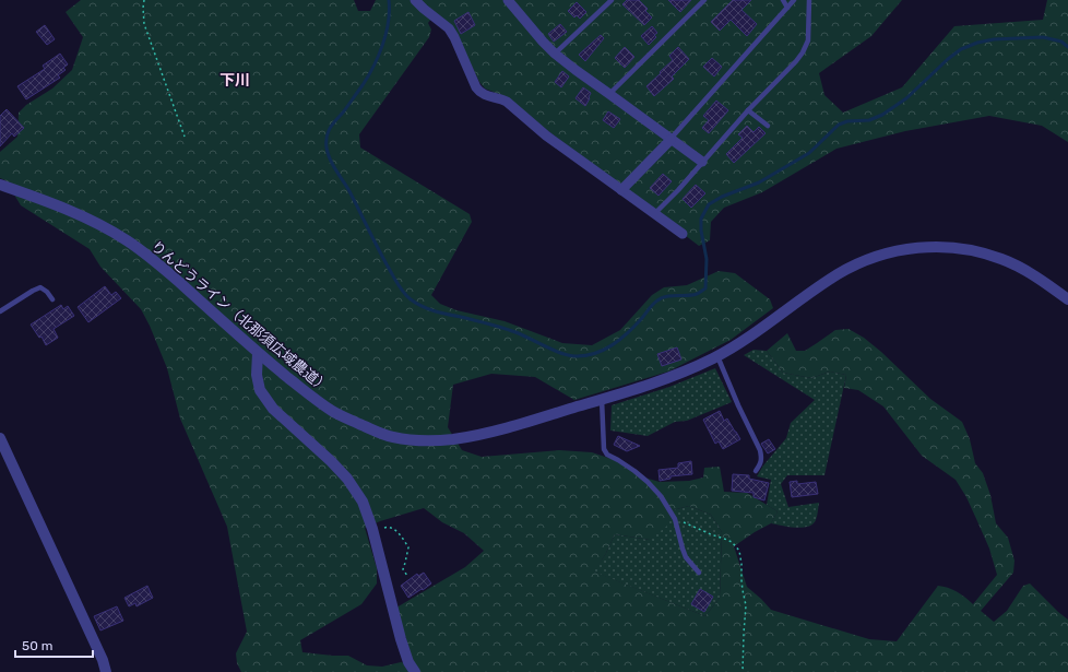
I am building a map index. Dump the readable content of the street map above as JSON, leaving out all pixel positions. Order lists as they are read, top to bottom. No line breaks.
{"streets":{"street":["りんどうライン（北那須広域農道）"]},"districts":["下川"],"scale_bar":"50 m"}
